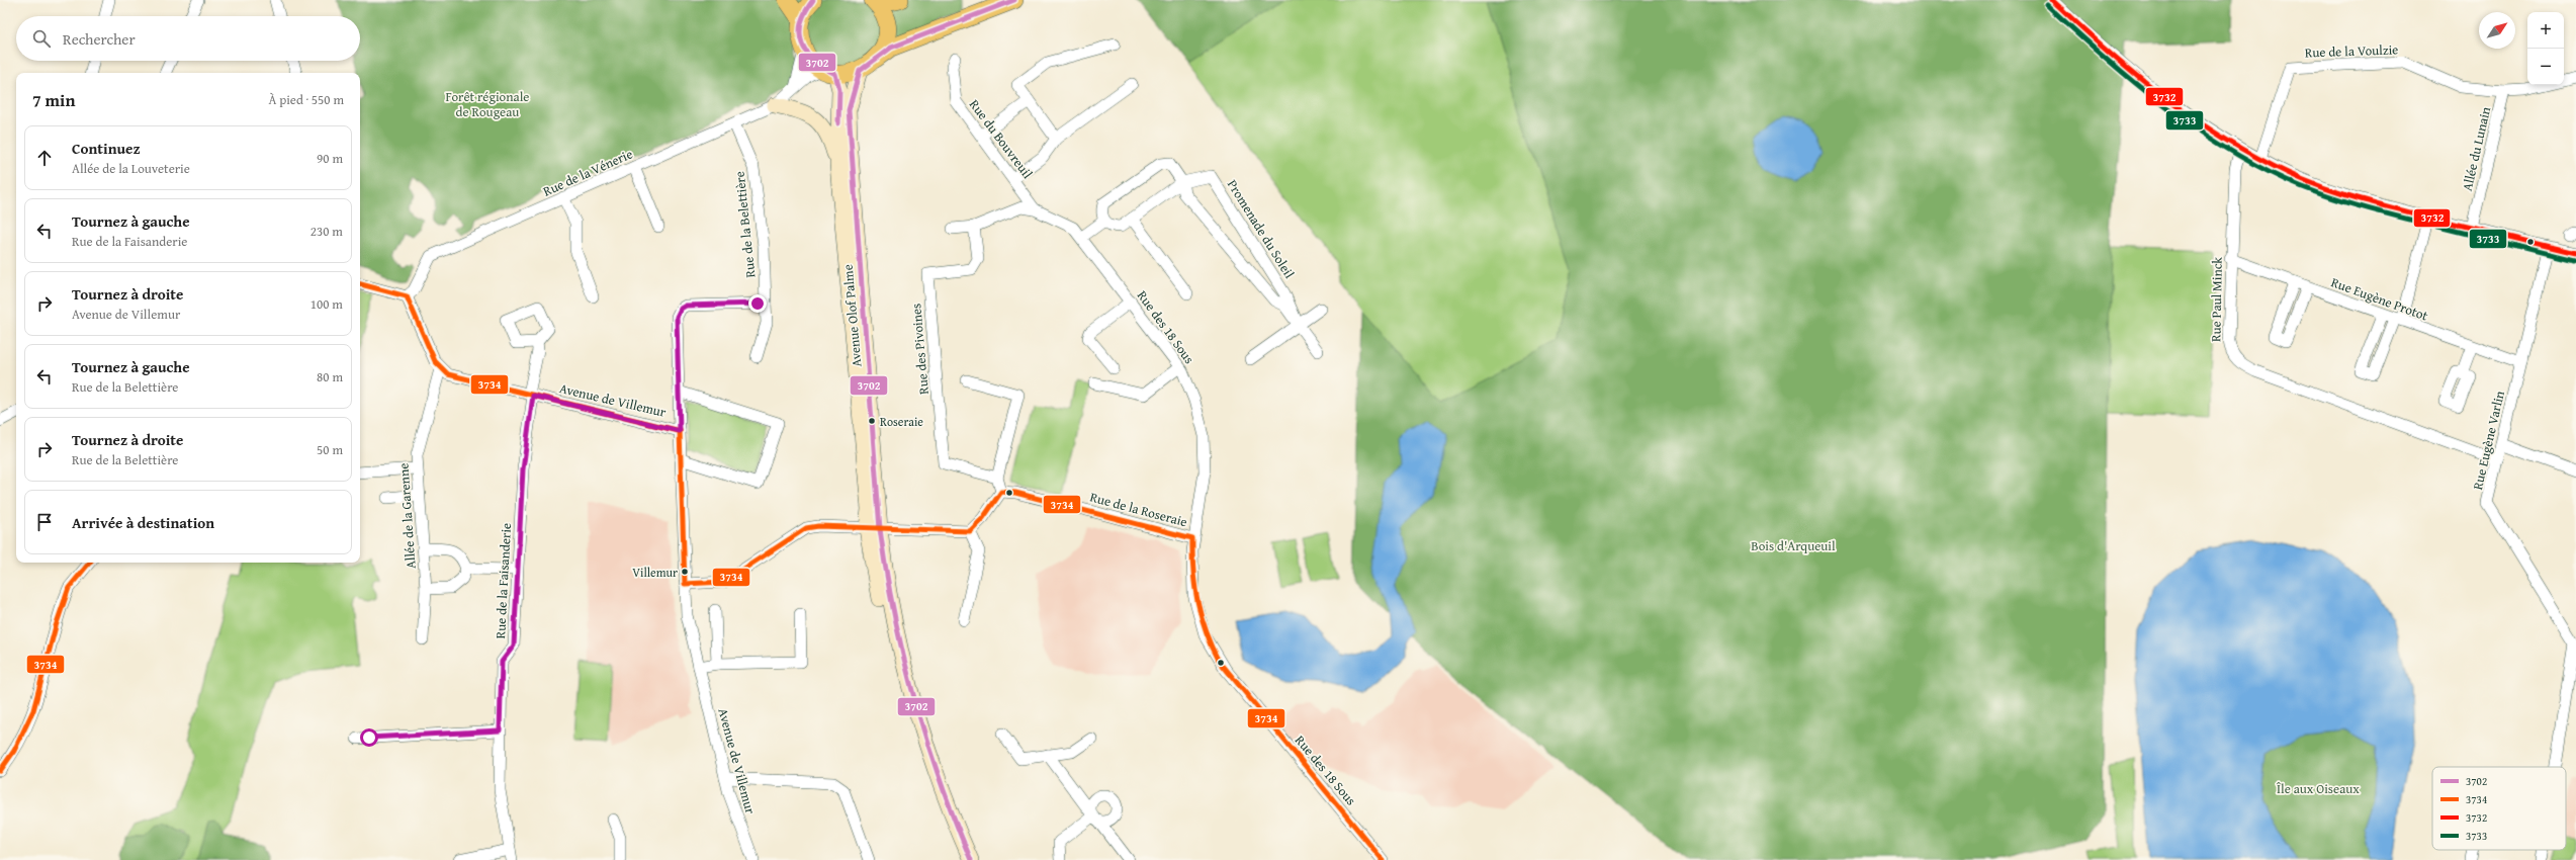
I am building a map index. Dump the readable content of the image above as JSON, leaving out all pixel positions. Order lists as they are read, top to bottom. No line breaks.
{"streets":{"main road":["Avenue Olof Palme"],"street":["Rue de la Voulzie","Rue du Bouvreuil","Allée du Lunain","Rue de la Vénerie","Rue de la Belettière","Promenade du Soleil","Rue Eugène Protot","Rue Paul Minck","Rue des 18 Sous","Rue des Pivoines","Avenue de Villemur","Rue Eugène Varlin","Rue de la Roseraie","Allée de la Garenne","Rue de la Faisanderie"]},"crossings":[["Rue de la Voulzie","Allée du Lunain"],["Rue du Bouvreuil","Rue des 18 Sous"],["Rue de la Vénerie","Rue de la Belettière"],["Rue de la Vénerie","Avenue Olof Palme"],["Rue Eugène Protot","Rue Paul Minck"],["Rue Eugène Protot","Rue Eugène Varlin"],["Rue Paul Minck","Rue Eugène Varlin"],["Rue des 18 Sous","Rue des Pivoines"],["Rue des 18 Sous","Rue de la Roseraie"],["Avenue de Villemur","Allée de la Garenne"],["Avenue de Villemur","Rue de la Faisanderie"]],"parks":["Forêt régionale de Rougeau","Bois d'Arqueuil","Île aux Oiseaux"],"places":["Roseraie","Villemur"],"lines":["transit line 3702","transit line 3732","transit line 3733","transit line 3734"],"legend":["3702","3734","3732","3733"],"north":"top right","page":{"map_buttons":["+","−"],"search":"Rechercher","heading":["7 min","À pied · 550 m"],"list":[["Continuez","Allée de la Louveterie","90 m"],["Tournez à gauche","Rue de la Faisanderie","230 m"],["Tournez à droite","Avenue de Villemur","100 m"],["Tournez à gauche","Rue de la Belettière","80 m"],["Tournez à droite","Rue de la Belettière","50 m"],"Arrivée à destination"]}}
